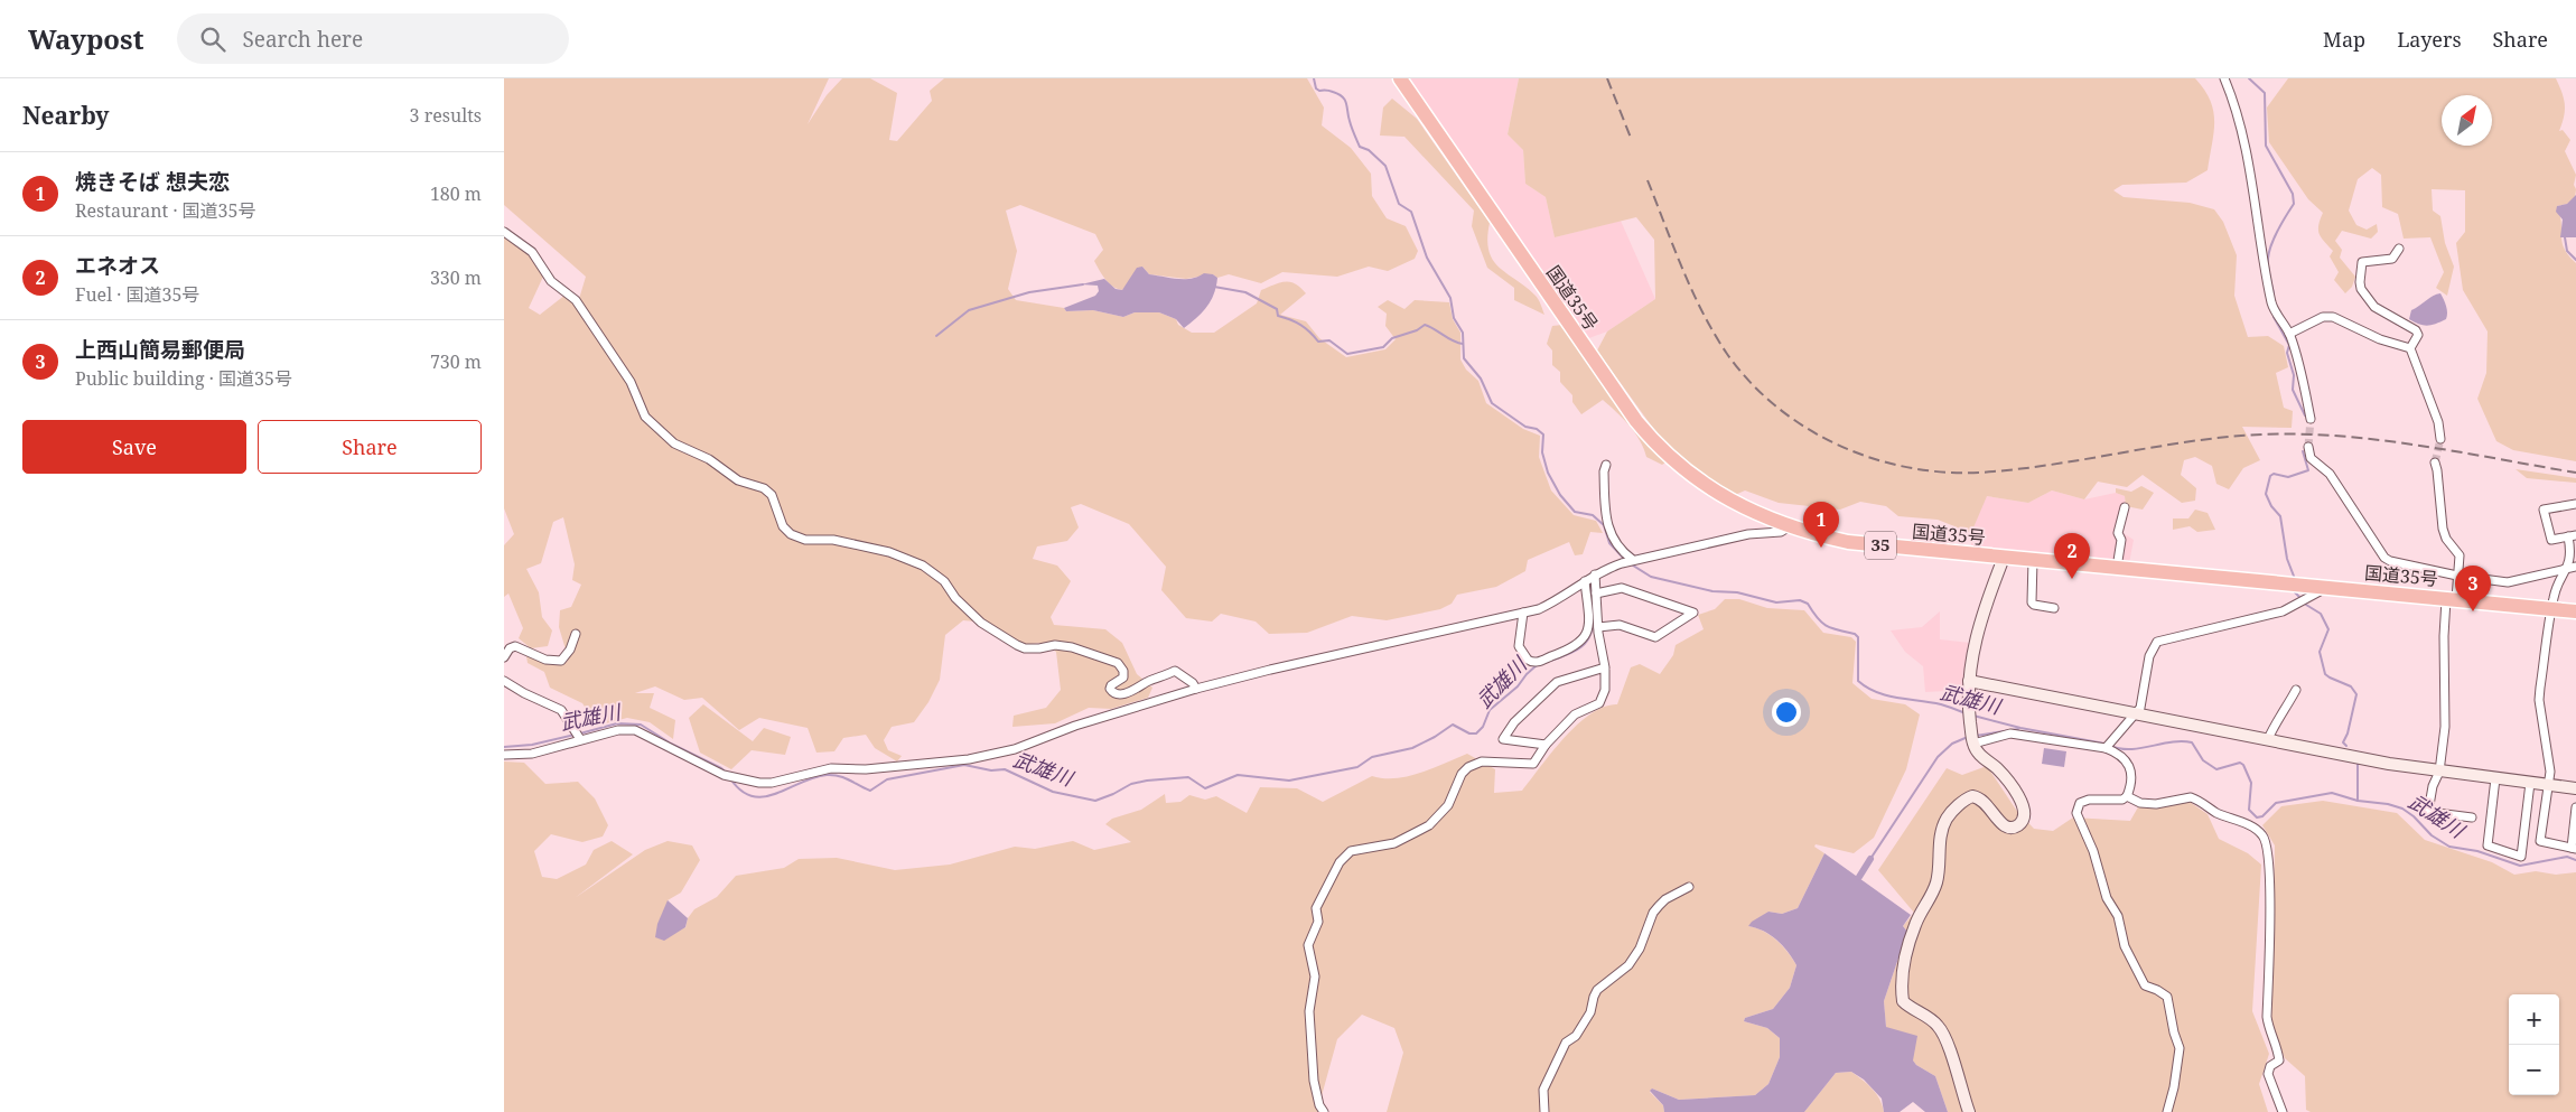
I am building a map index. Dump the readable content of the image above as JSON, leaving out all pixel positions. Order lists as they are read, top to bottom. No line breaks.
{"streets":{"highway":["国道35号","35"]},"water":["武雄川"],"north":"top right","page":{"header":"Waypost","search":"Search here","nav":["Map","Layers","Share"],"heading":["Nearby","3 results"],"list":[{"mark":"1","name":"焼きそば 想夫恋","note":"Restaurant · 国道35号","value":"180 m"},{"mark":"2","name":"エネオス","note":"Fuel · 国道35号","value":"330 m"},{"mark":"3","name":"上西山簡易郵便局","note":"Public building · 国道35号","value":"730 m"}],"buttons":["Save","Share"],"pins":["1","2","3"],"map_buttons":["+","−"]}}
